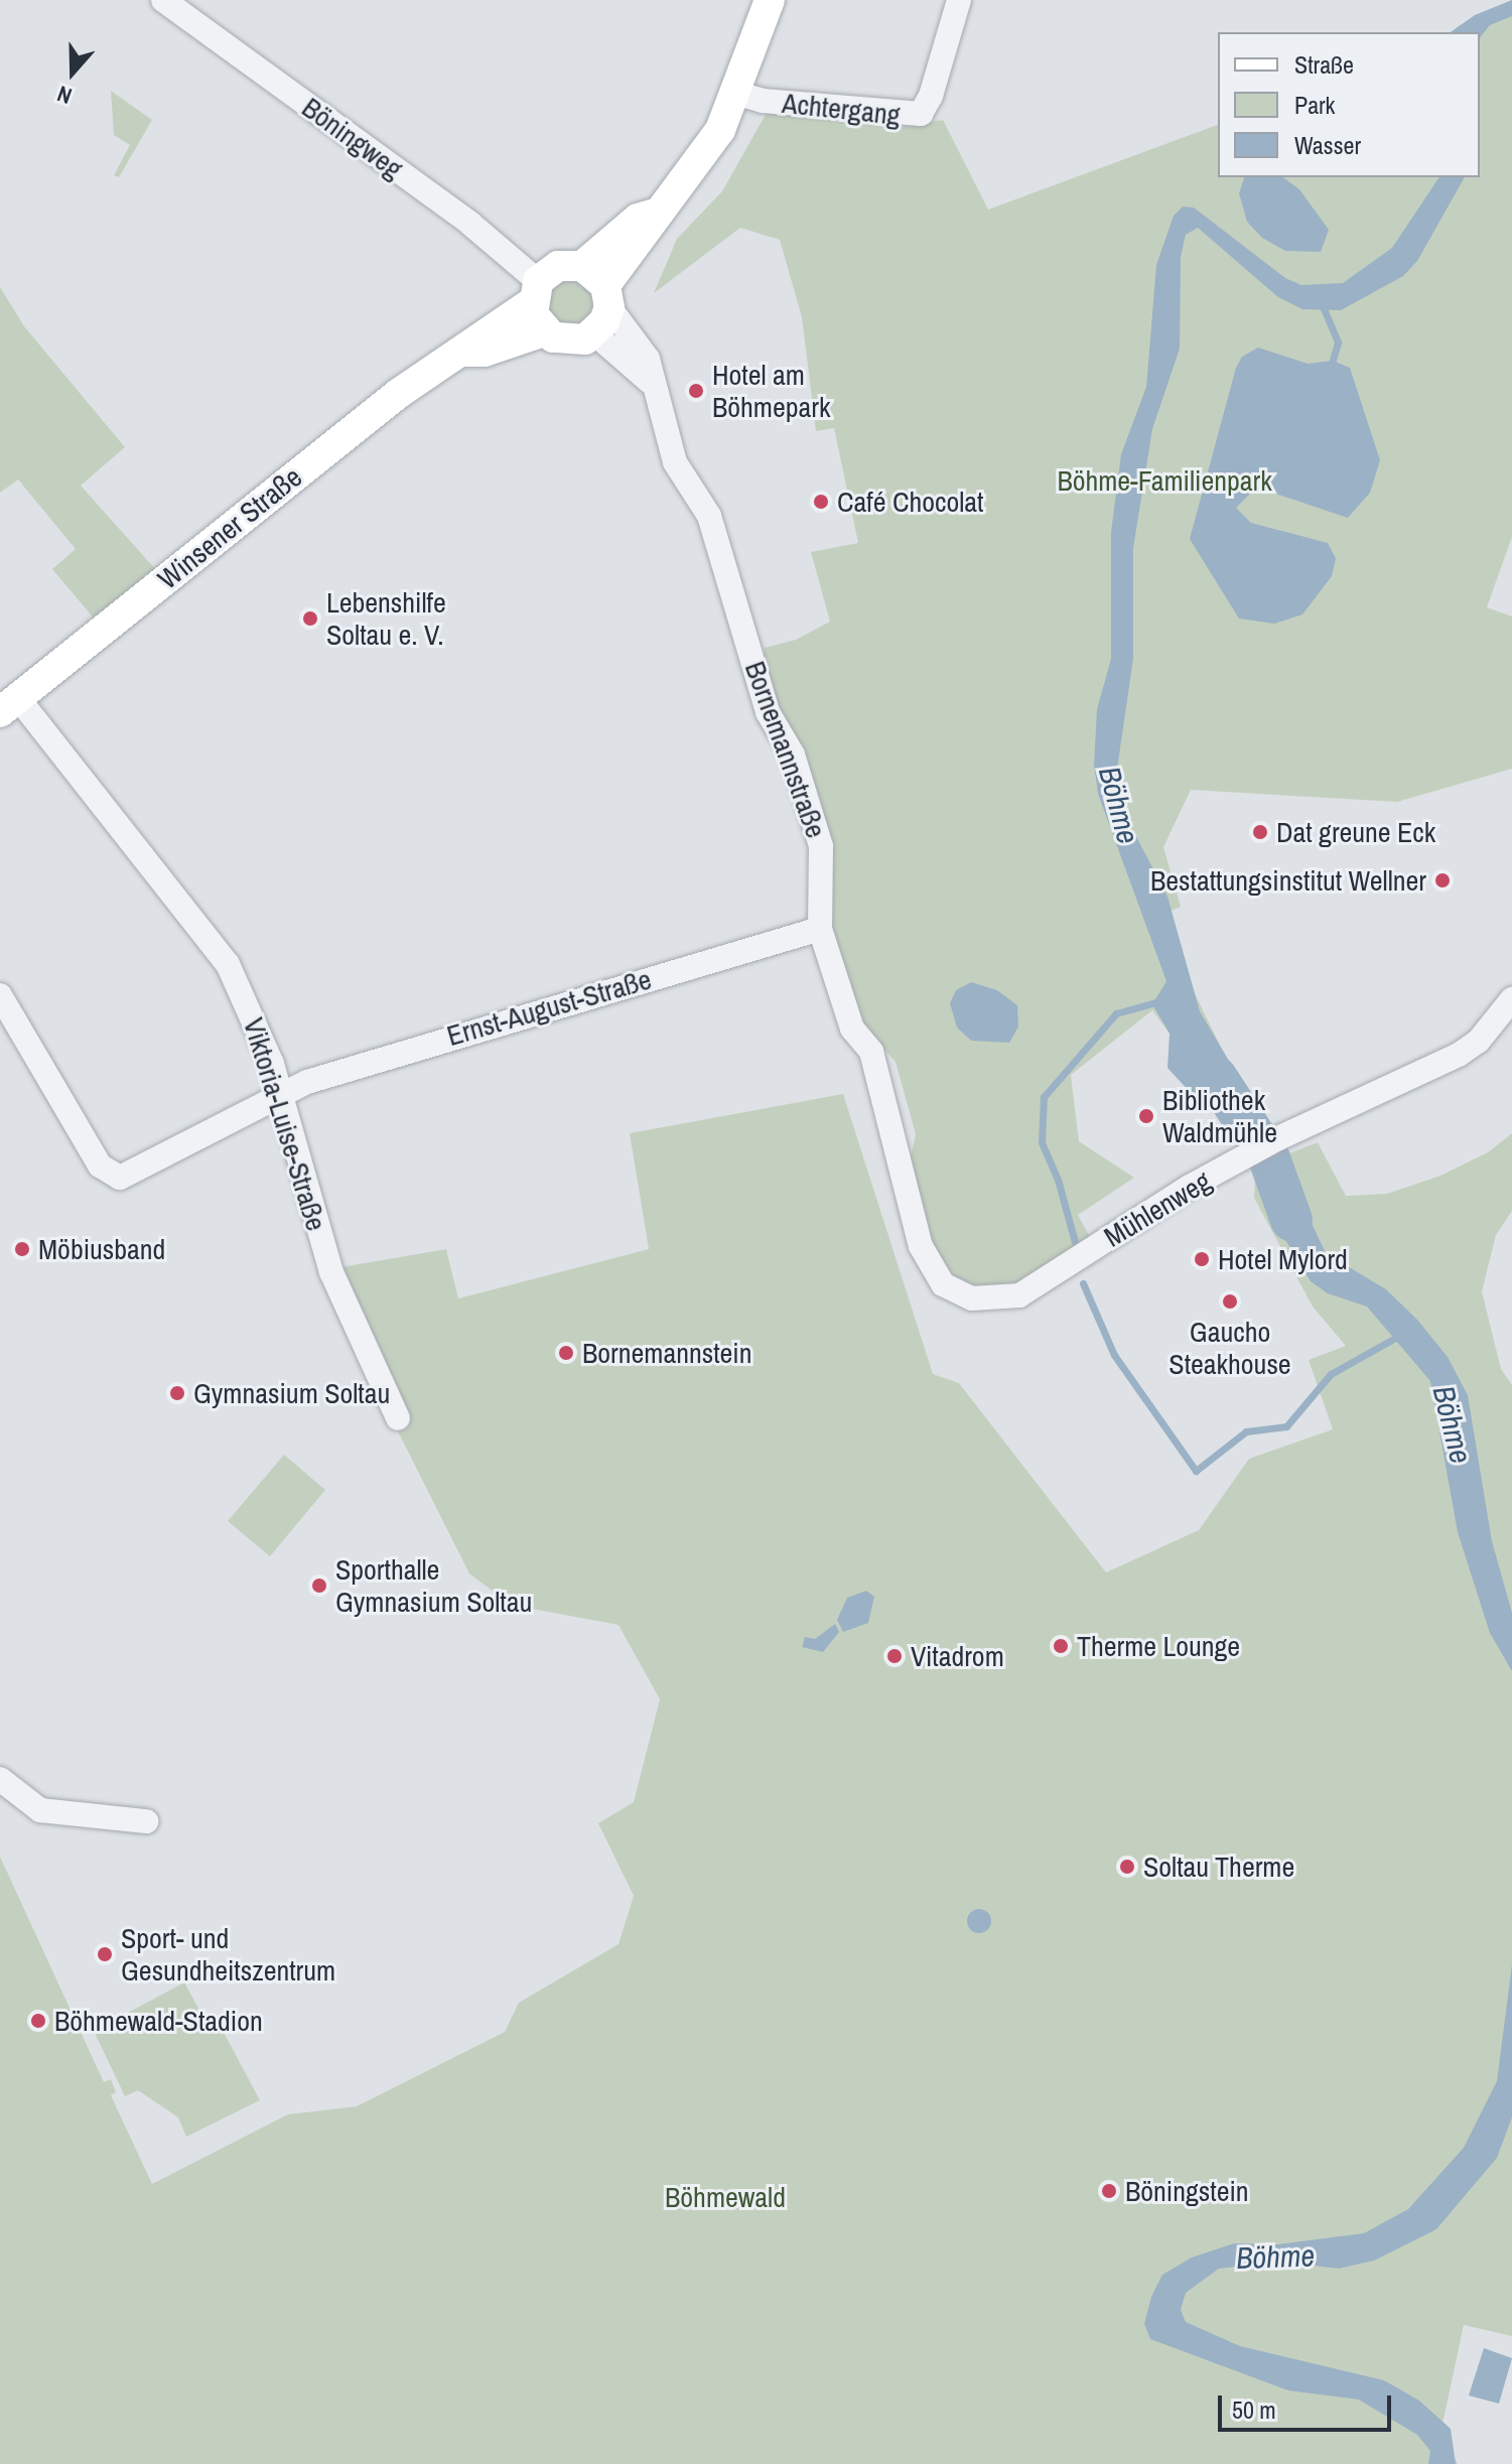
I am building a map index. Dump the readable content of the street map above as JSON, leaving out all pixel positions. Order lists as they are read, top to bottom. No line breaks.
{"streets":{"main road":["Winsener Straße"],"street":["Achtergang","Böningweg","Bornemannstraße","Ernst-August-Straße","Viktoria-Luise-Straße","Mühlenweg"]},"crossings":[["Böningweg","Winsener Straße"],["Böningweg","Bornemannstraße"],["Winsener Straße","Bornemannstraße"],["Winsener Straße","Viktoria-Luise-Straße"],["Bornemannstraße","Ernst-August-Straße"],["Bornemannstraße","Mühlenweg"],["Ernst-August-Straße","Viktoria-Luise-Straße"]],"water":["Böhme"],"parks":["Böhme-Familienpark","Böhmewald"],"places":["Hotel am Böhmepark","Café Chocolat","Lebenshilfe Soltau e. V.","Dat greune Eck","Bestattungsinstitut Wellner","Bibliothek Waldmühle","Möbiusband","Hotel Mylord","Gaucho Steakhouse","Bornemannstein","Gymnasium Soltau","Sporthalle Gymnasium Soltau","Therme Lounge","Vitadrom","Soltau Therme","Sport- und Gesundheitszentrum","Böhmewald-Stadion","Böningstein"],"legend":["Straße","Park","Wasser"],"scale_bar":"50 m","north":"bottom"}
